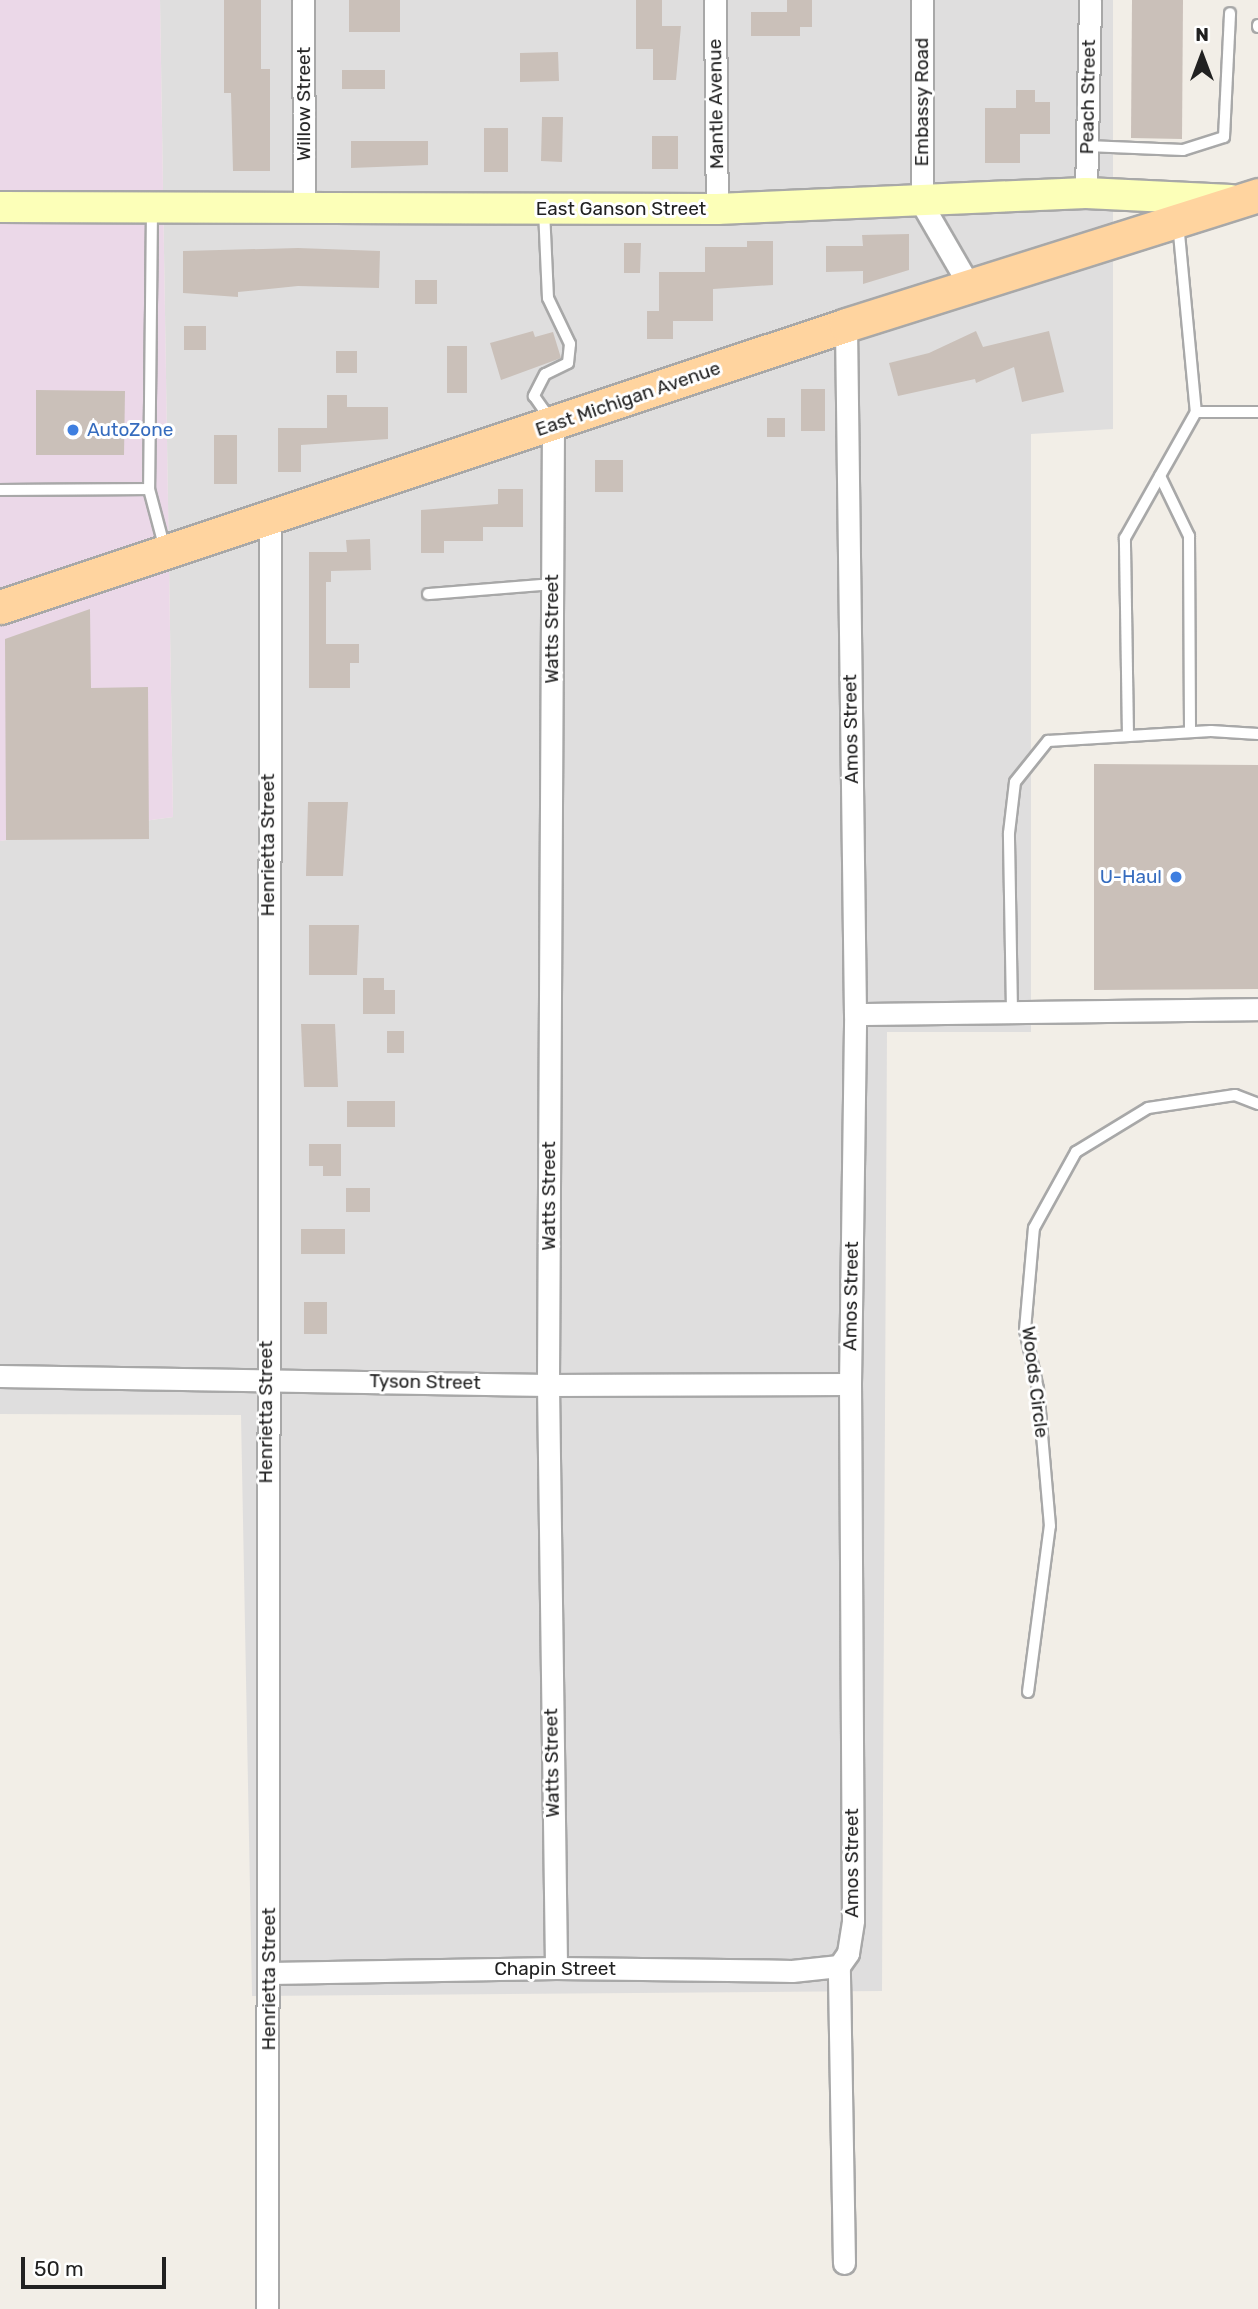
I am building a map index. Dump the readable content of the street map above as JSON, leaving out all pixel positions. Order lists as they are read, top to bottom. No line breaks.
{"streets":{"main road":["East Michigan Avenue"],"street":["Peach Street","Embassy Road","Willow Street","Mantle Avenue","East Ganson Street","Watts Street","Amos Street","Henrietta Street","Tyson Street","Chapin Street"],"lane":["Woods Circle"]},"crossings":[["Peach Street","East Ganson Street"],["Embassy Road","East Ganson Street"],["Willow Street","East Ganson Street"],["Mantle Avenue","East Ganson Street"],["East Ganson Street","East Michigan Avenue"],["East Michigan Avenue","Watts Street"],["East Michigan Avenue","Amos Street"],["East Michigan Avenue","Henrietta Street"],["Watts Street","Tyson Street"],["Watts Street","Chapin Street"],["Amos Street","Tyson Street"],["Amos Street","Chapin Street"],["Henrietta Street","Tyson Street"],["Henrietta Street","Chapin Street"]],"places":["AutoZone","U-Haul"],"scale_bar":"50 m","north":"top"}
